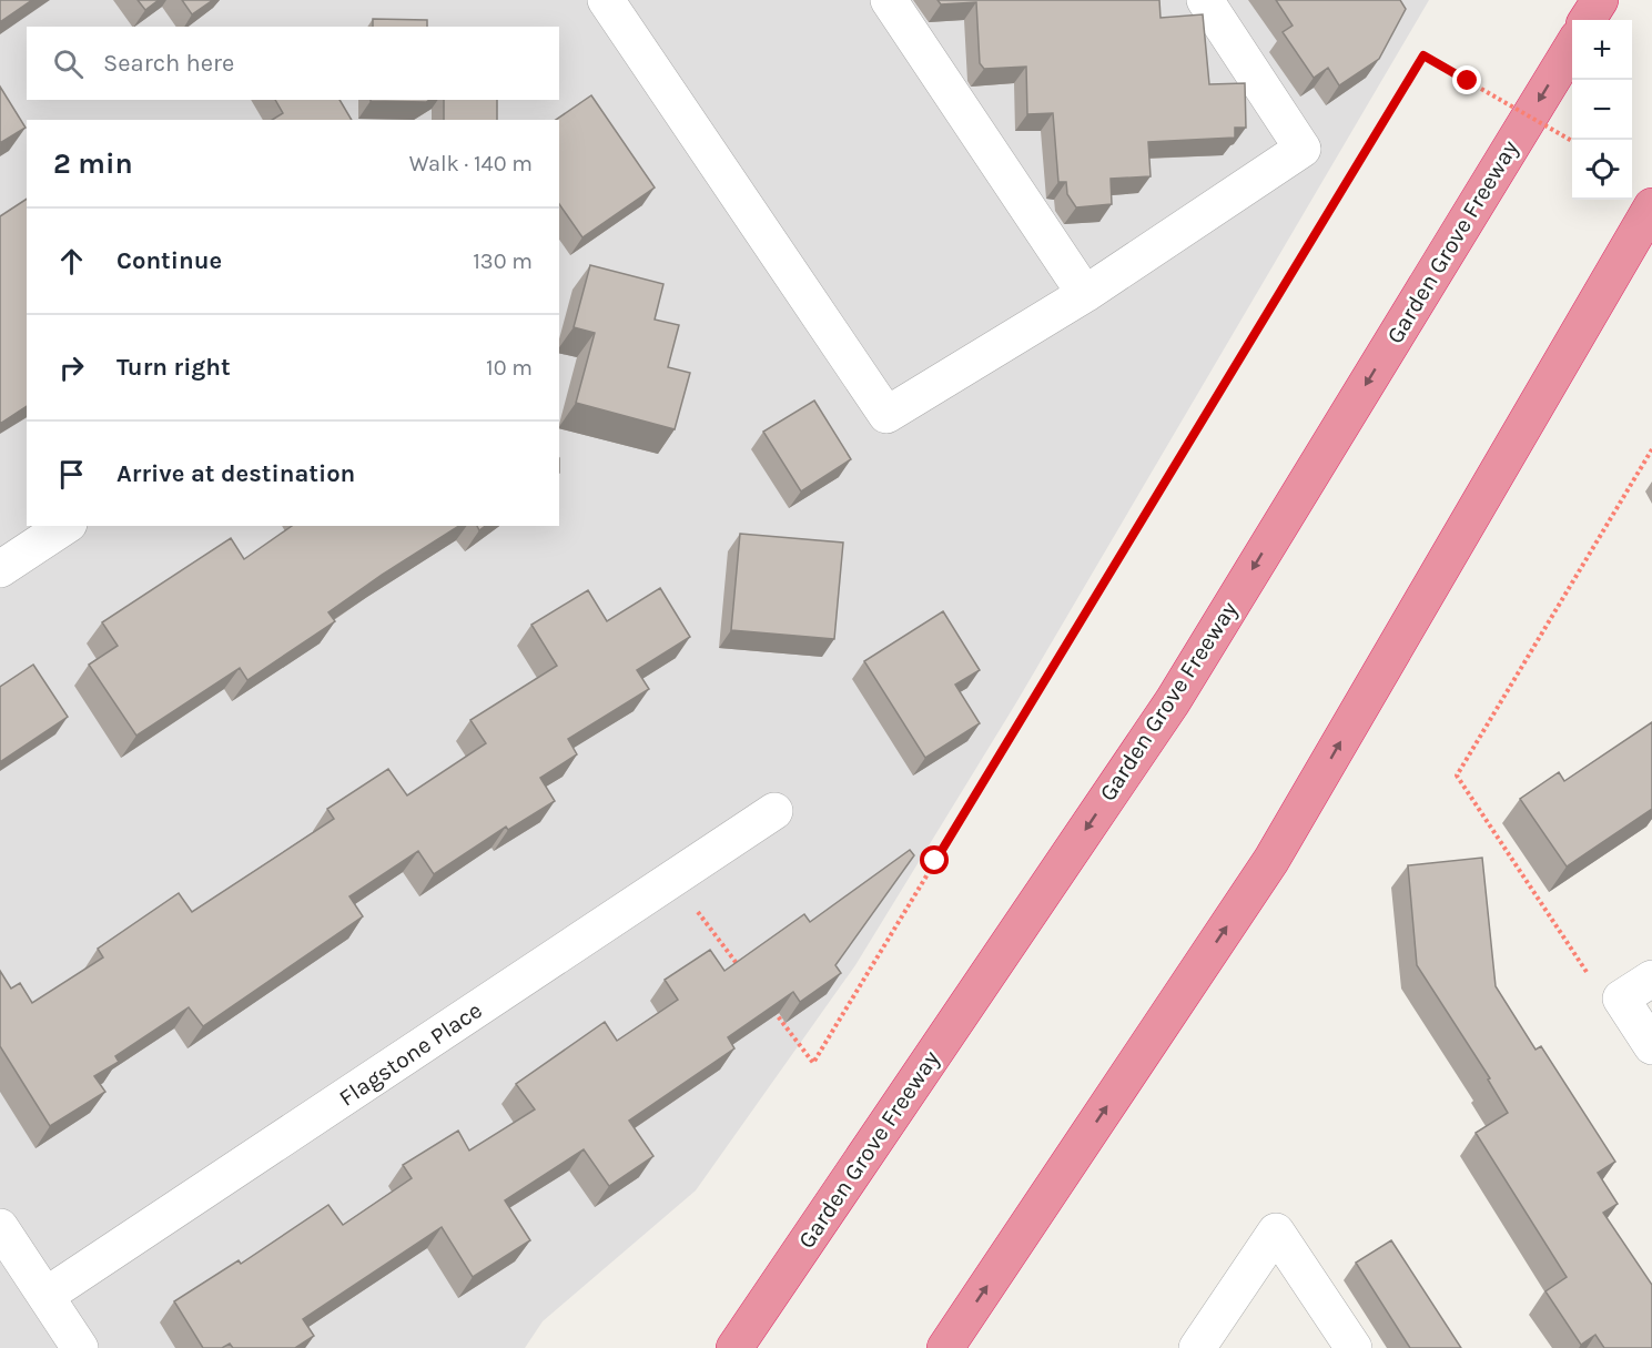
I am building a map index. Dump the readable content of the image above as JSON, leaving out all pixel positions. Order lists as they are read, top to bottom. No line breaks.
{"streets":{"highway":["Garden Grove Freeway"],"street":["Flagstone Place"]},"page":{"map_buttons":["+","−"],"search":"Search here","heading":["2 min","Walk · 140 m"],"list":[["Continue","130 m"],["Turn right","10 m"],"Arrive at destination"]}}
